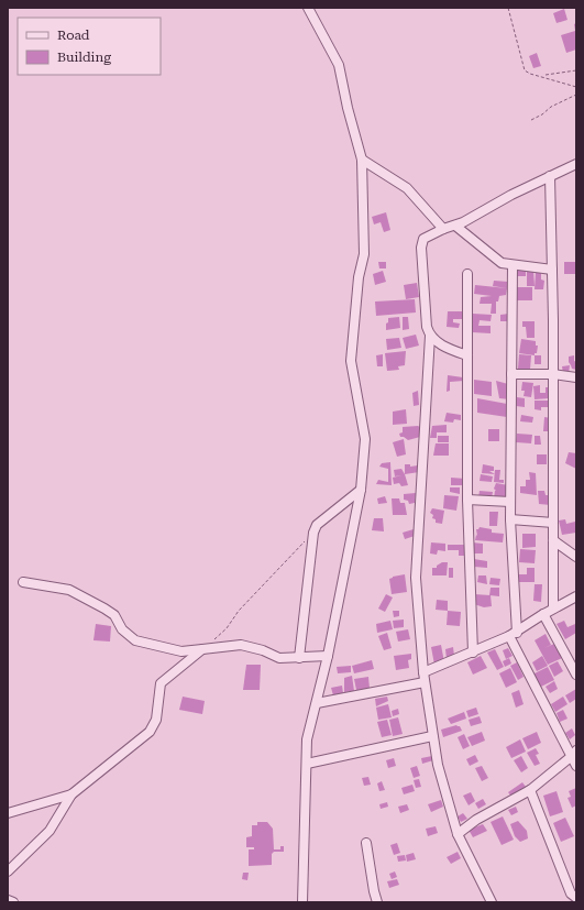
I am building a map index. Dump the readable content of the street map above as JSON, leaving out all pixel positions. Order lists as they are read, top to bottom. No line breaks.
{"legend":["Road","Building"]}
